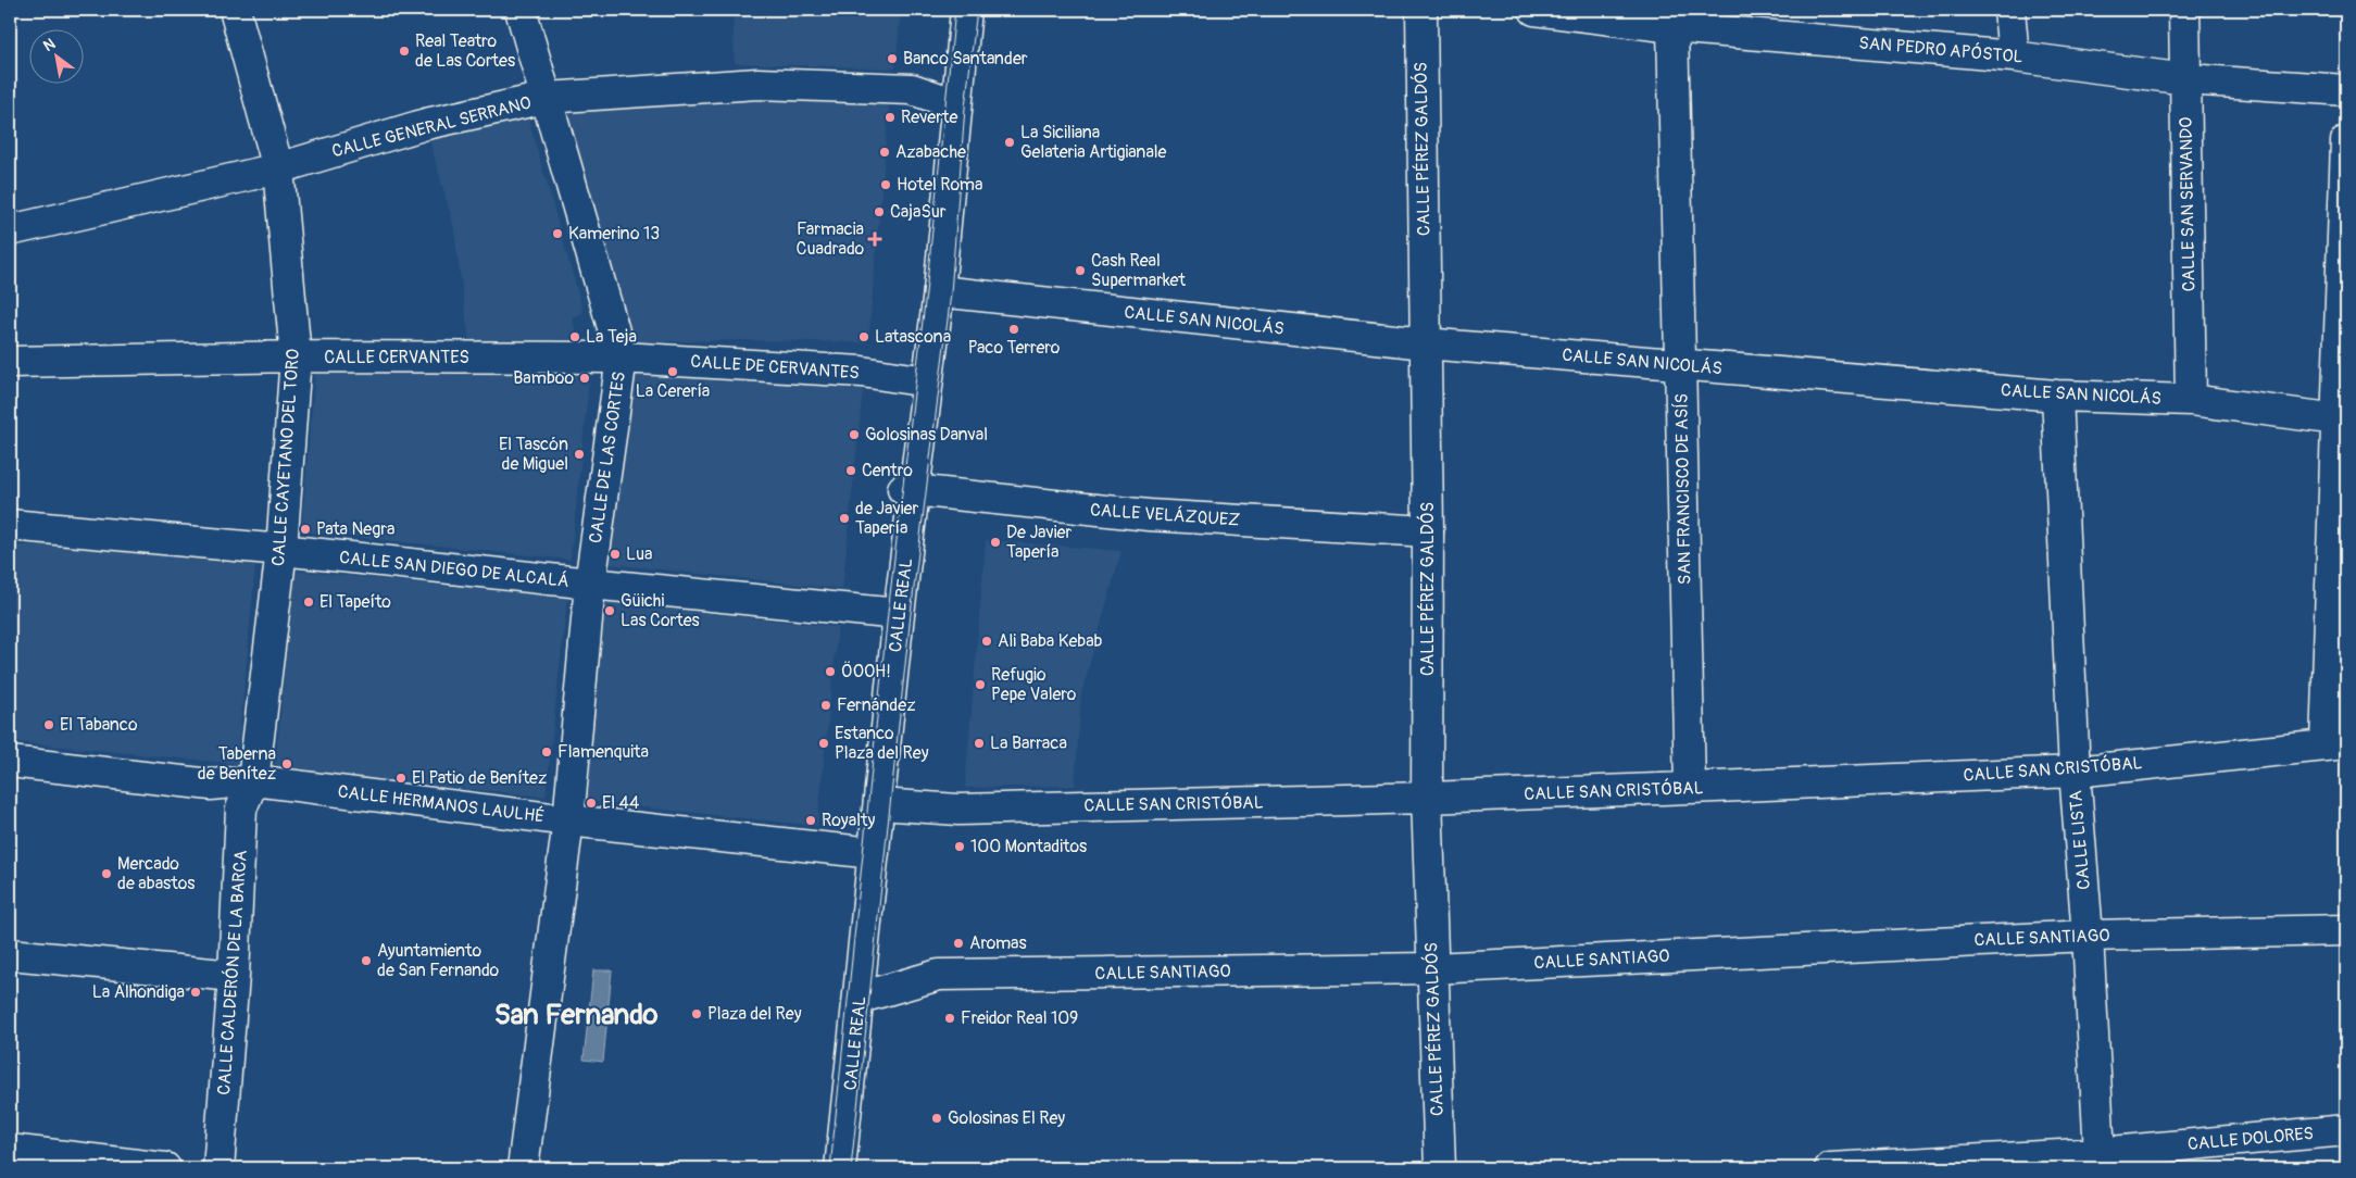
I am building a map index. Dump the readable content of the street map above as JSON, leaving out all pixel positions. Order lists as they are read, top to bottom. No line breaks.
{"streets":{"street":["SAN PEDRO APÓSTOL","CALLE GENERAL SERRANO","CALLE PÉREZ GALDÓS","CALLE SAN SERVANDO","CALLE SAN NICOLÁS","CALLE CERVANTES","CALLE DE CERVANTES","CALLE CAYETANO DEL TORO","CALLE DE LAS CORTES","SAN FRANCISCO DE ASÍS","CALLE VELÁZQUEZ","CALLE SAN DIEGO DE ALCALÁ","CALLE REAL","CALLE SAN CRISTÓBAL","CALLE HERMANOS LAULHÉ","CALLE LISTA","CALLE SANTIAGO","CALLE CALDERÓN DE LA BARCA","CALLE DOLORES"]},"crossings":[["SAN PEDRO APÓSTOL","CALLE SAN SERVANDO"],["SAN PEDRO APÓSTOL","SAN FRANCISCO DE ASÍS"],["CALLE GENERAL SERRANO","CALLE CAYETANO DEL TORO"],["CALLE GENERAL SERRANO","CALLE DE LAS CORTES"],["CALLE GENERAL SERRANO","CALLE REAL"],["CALLE PÉREZ GALDÓS","CALLE SAN NICOLÁS"],["CALLE PÉREZ GALDÓS","CALLE VELÁZQUEZ"],["CALLE PÉREZ GALDÓS","CALLE SAN CRISTÓBAL"],["CALLE PÉREZ GALDÓS","CALLE SANTIAGO"],["CALLE SAN SERVANDO","CALLE SAN NICOLÁS"],["CALLE SAN NICOLÁS","SAN FRANCISCO DE ASÍS"],["CALLE SAN NICOLÁS","CALLE REAL"],["CALLE SAN NICOLÁS","CALLE LISTA"],["CALLE CERVANTES","CALLE DE CERVANTES"],["CALLE CERVANTES","CALLE CAYETANO DEL TORO"],["CALLE CERVANTES","CALLE DE LAS CORTES"],["CALLE DE CERVANTES","CALLE DE LAS CORTES"],["CALLE DE CERVANTES","CALLE REAL"],["CALLE CAYETANO DEL TORO","CALLE SAN DIEGO DE ALCALÁ"],["CALLE CAYETANO DEL TORO","CALLE HERMANOS LAULHÉ"],["CALLE CAYETANO DEL TORO","CALLE CALDERÓN DE LA BARCA"],["CALLE DE LAS CORTES","CALLE SAN DIEGO DE ALCALÁ"],["CALLE DE LAS CORTES","CALLE HERMANOS LAULHÉ"],["SAN FRANCISCO DE ASÍS","CALLE SAN CRISTÓBAL"],["CALLE VELÁZQUEZ","CALLE REAL"],["CALLE SAN DIEGO DE ALCALÁ","CALLE REAL"],["CALLE REAL","CALLE SAN CRISTÓBAL"],["CALLE REAL","CALLE HERMANOS LAULHÉ"],["CALLE REAL","CALLE SANTIAGO"],["CALLE SAN CRISTÓBAL","CALLE LISTA"],["CALLE HERMANOS LAULHÉ","CALLE CALDERÓN DE LA BARCA"],["CALLE LISTA","CALLE SANTIAGO"],["CALLE LISTA","CALLE DOLORES"]],"districts":["San Fernando"],"places":{"other":["Real Teatro de Las Cortes","Banco Santander","Reverte","La Siciliana Gelateria Artigianale","Azabache","Hotel Roma","CajaSur","Kamerino 13","Cash Real Supermarket","Paco Terrero","La Teja","Latascona","La Cerería","Bamboo","Golosinas Danval","El Tascón de Miguel","Centro","de Javier Tapería","Pata Negra","De Javier Tapería","Lua","El Tapeíto","Güichi Las Cortes","Ali Baba Kebab","ÖOOH!","Refugio Pepe Valero","Fernández","El Tabanco","Estanco Plaza del Rey","La Barraca","Flamenquita","Taberna de Benítez","El Patio de Benítez","El 44","Royalty","100 Montaditos","Mercado de abastos","Aromas","Ayuntamiento de San Fernando","La Alhondiga","Plaza del Rey","Freidor Real 109","Golosinas El Rey"],"health":["Farmacia Cuadrado"]},"north":"top left"}
